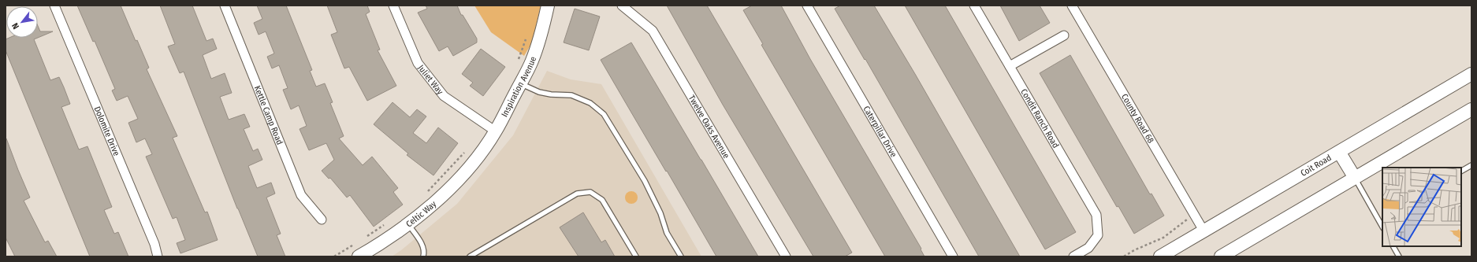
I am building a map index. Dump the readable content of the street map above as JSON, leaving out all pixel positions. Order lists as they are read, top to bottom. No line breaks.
{"streets":{"main road":["Inspiration Avenue","Coit Road","Celtic Way"],"street":["Juliet Way","Kettle Camp Road","Condit Ranch Road","County Road 68","Twelve Oaks Avenue","Dolomite Drive","Caterpillar Drive"]},"crossings":[["Juliet Way","Inspiration Avenue"],["Inspiration Avenue","Celtic Way"],["County Road 68","Coit Road"]],"north":"bottom left"}
